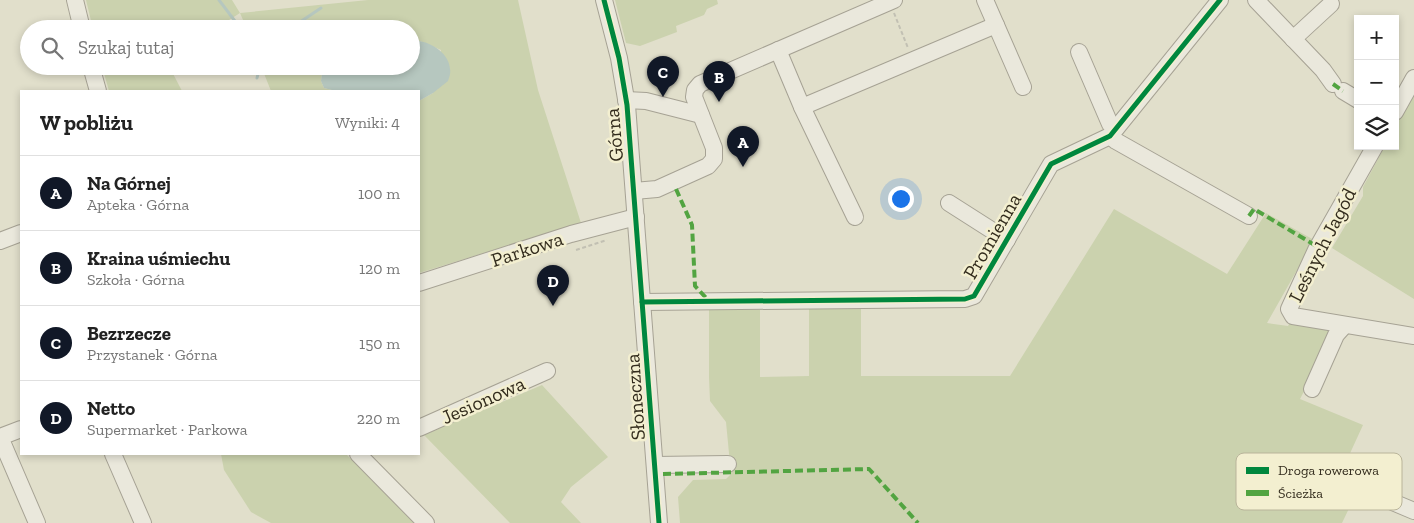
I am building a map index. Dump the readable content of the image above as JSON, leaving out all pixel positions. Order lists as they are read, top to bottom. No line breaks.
{"streets":{"street":["Górna","Promienna","Leśnych Jagód","Parkowa","Słoneczna","Jesionowa"]},"crossings":[["Górna","Parkowa"],["Górna","Słoneczna"],["Promienna","Słoneczna"]],"legend":["Droga rowerowa","Ścieżka"],"page":{"map_buttons":["+","−"],"search":"Szukaj tutaj","pins":["C","B","A","D"],"heading":["W pobliżu","Wyniki: 4"],"list":[{"mark":"A","name":"Na Górnej","note":"Apteka · Górna","value":"100 m"},{"mark":"B","name":"Kraina uśmiechu","note":"Szkoła · Górna","value":"120 m"},{"mark":"C","name":"Bezrzecze","note":"Przystanek · Górna","value":"150 m"},{"mark":"D","name":"Netto","note":"Supermarket · Parkowa","value":"220 m"}]}}
